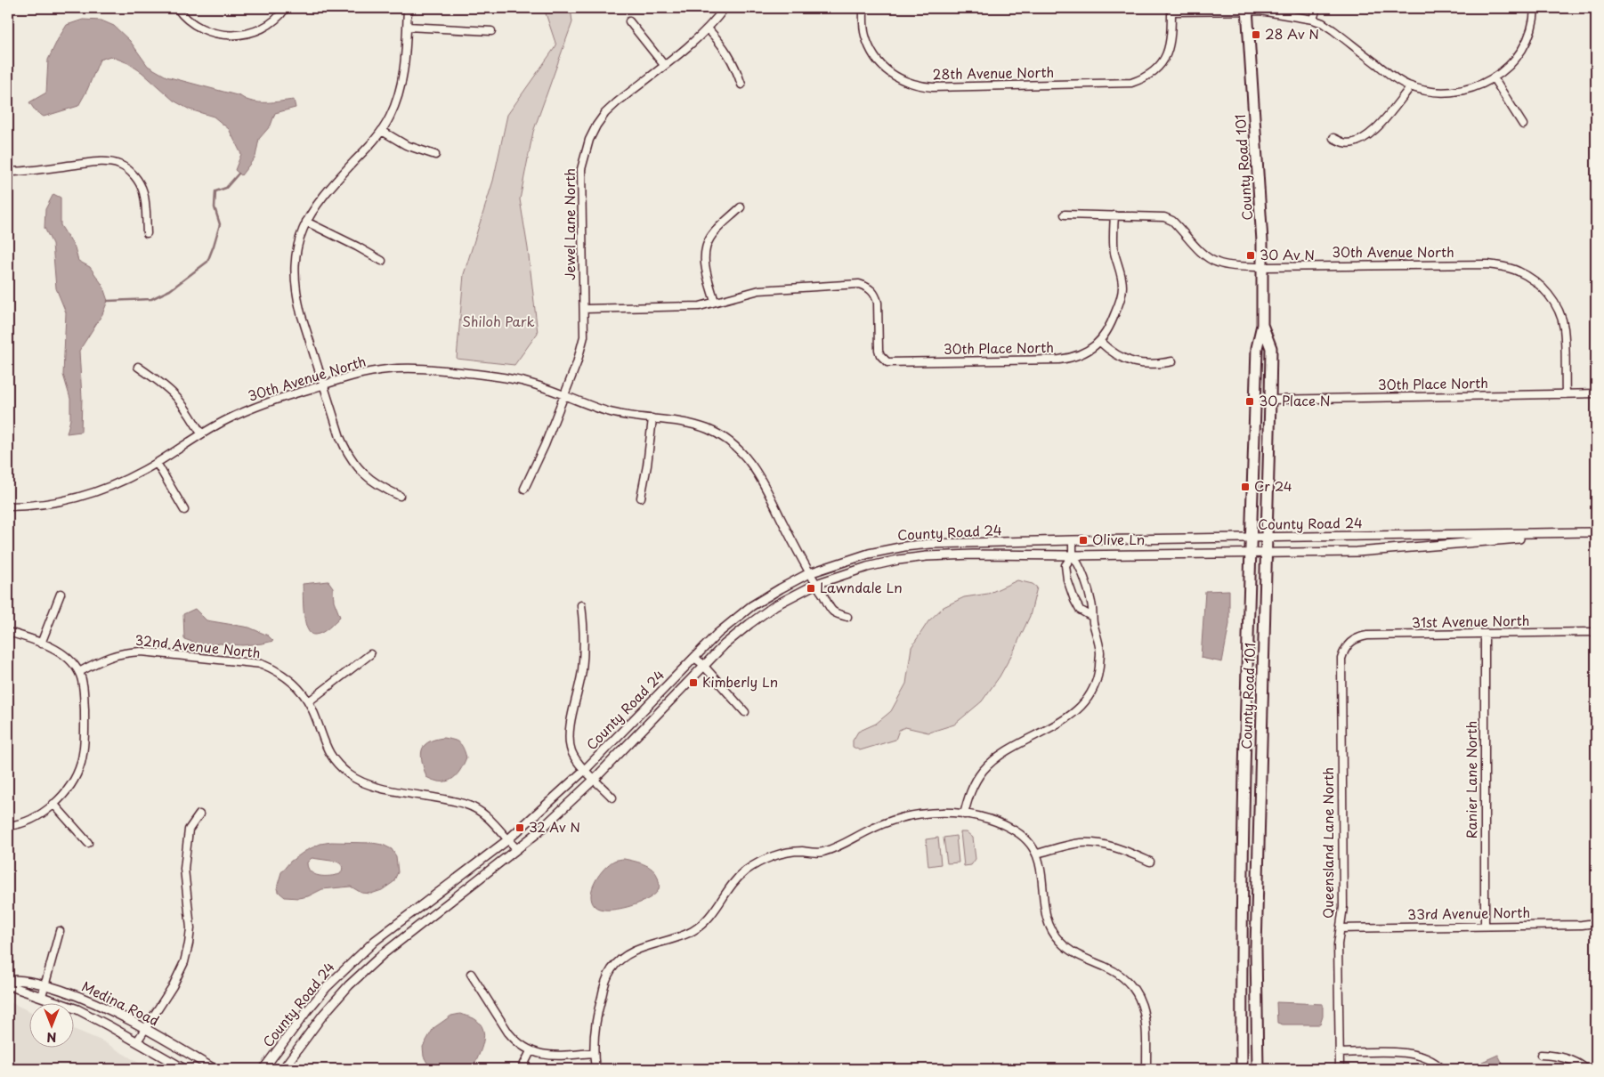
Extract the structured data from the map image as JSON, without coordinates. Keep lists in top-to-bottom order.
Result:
{
  "streets": {
    "main road": ["County Road 101"],
    "street": [
      "28th Avenue North",
      "Jewel Lane North",
      "30th Avenue North",
      "30th Place North",
      "County Road 24",
      "31st Avenue North",
      "32nd Avenue North",
      "Ranier Lane North",
      "Queensland Lane North",
      "33rd Avenue North",
      "Medina Road"
    ]
  },
  "crossings": [
    ["County Road 101", "30th Avenue North"],
    ["County Road 101", "30th Place North"],
    ["County Road 101", "County Road 24"],
    ["Jewel Lane North", "30th Avenue North"],
    ["30th Avenue North", "30th Place North"],
    ["30th Avenue North", "County Road 24"],
    ["County Road 24", "32nd Avenue North"],
    ["31st Avenue North", "Ranier Lane North"],
    ["31st Avenue North", "Queensland Lane North"],
    ["Ranier Lane North", "33rd Avenue North"],
    ["Queensland Lane North", "33rd Avenue North"]
  ],
  "parks": ["Shiloh Park"],
  "places": {
    "transit": [
      "28 Av N",
      "30 Av N",
      "30 Place N",
      "Cr 24",
      "Olive Ln",
      "Lawndale Ln",
      "Kimberly Ln",
      "32 Av N"
    ]
  },
  "north": "bottom"
}
